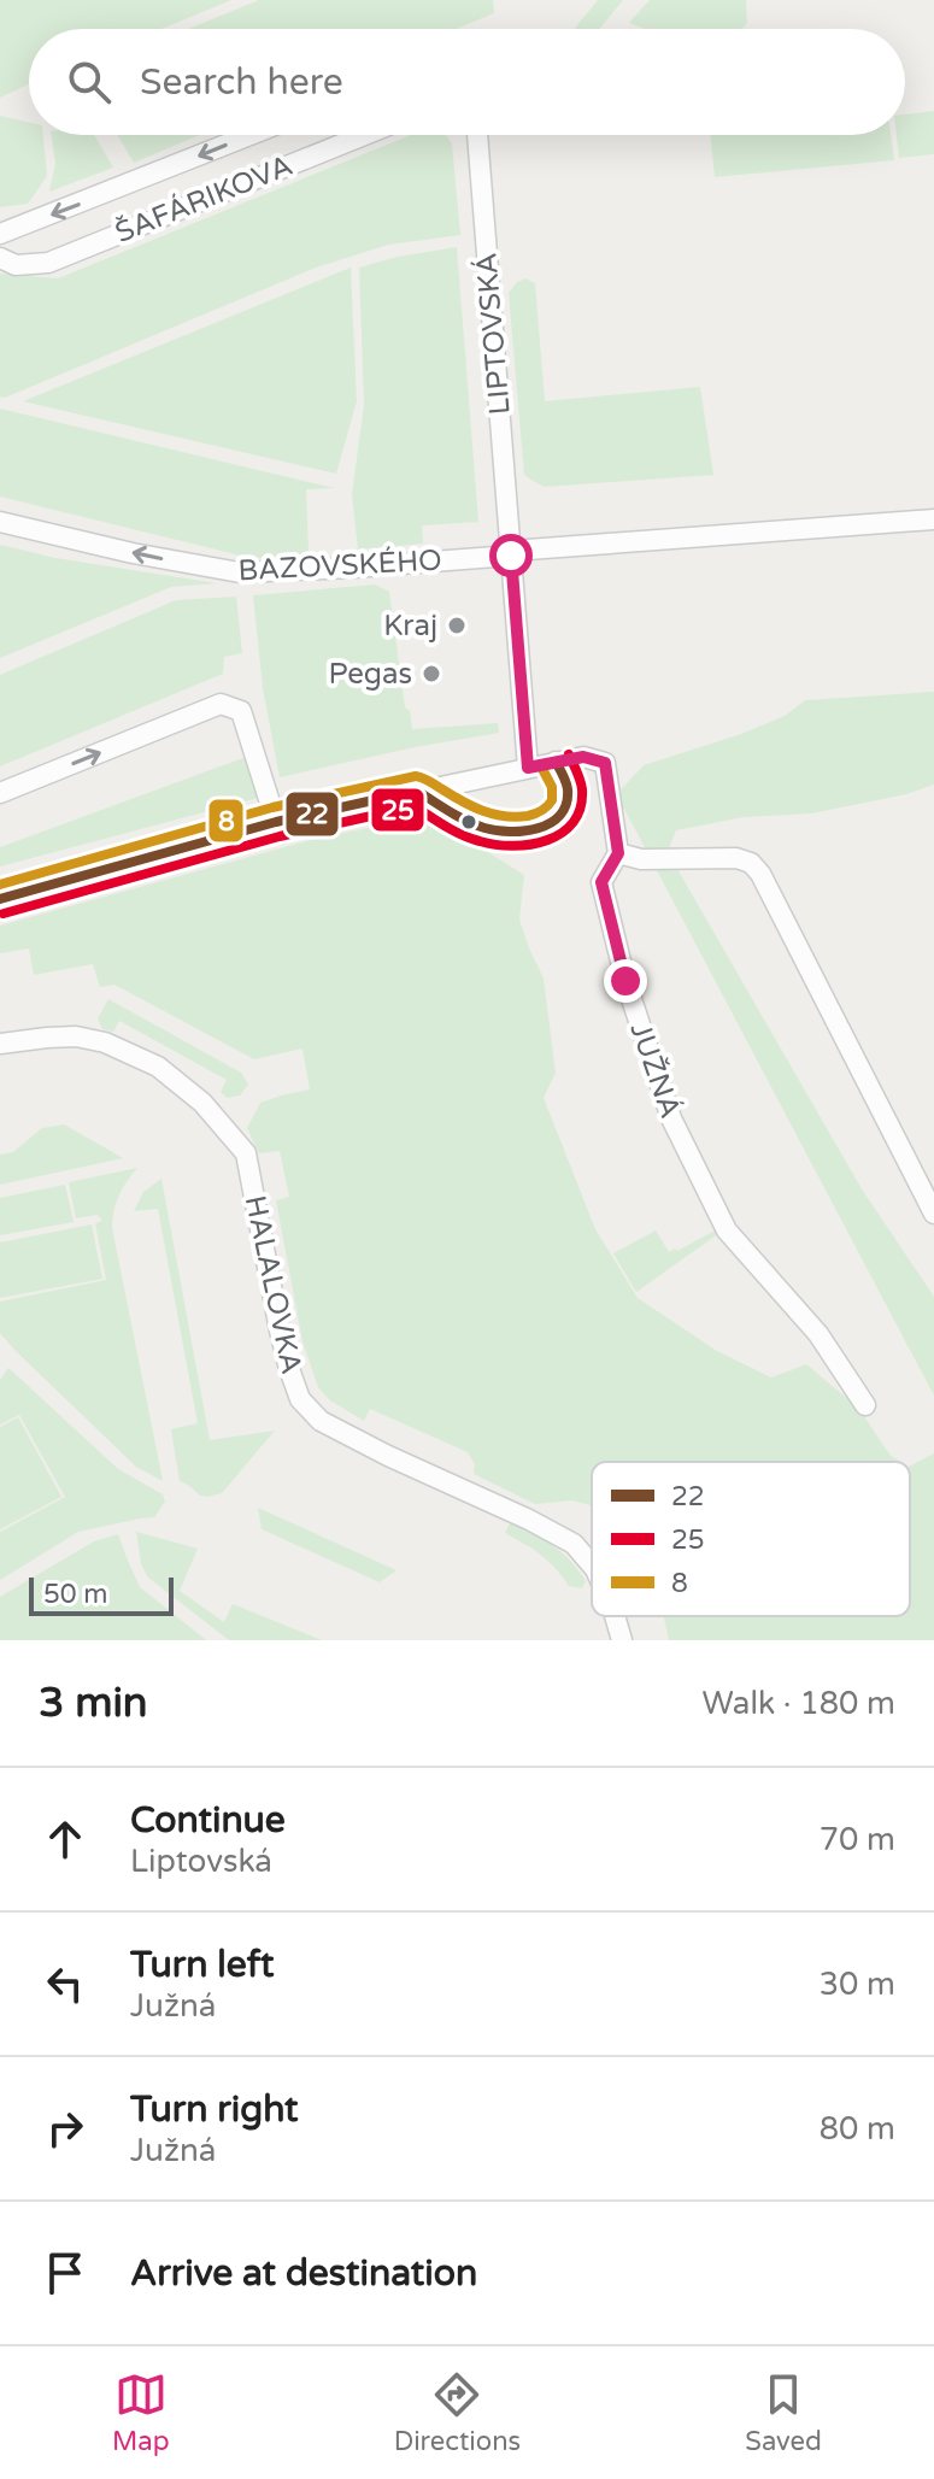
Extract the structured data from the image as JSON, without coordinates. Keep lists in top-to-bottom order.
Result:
{
  "streets": {
    "street": [
      "ŠAFÁRIKOVA",
      "LIPTOVSKÁ",
      "BAZOVSKÉHO",
      "JUŽNÁ",
      "HALALOVKA"
    ]
  },
  "crossings": [
    ["LIPTOVSKÁ", "BAZOVSKÉHO"],
    ["LIPTOVSKÁ", "JUŽNÁ"]
  ],
  "one_way": ["BAZOVSKÉHO"],
  "places": ["Kraj", "Pegas"],
  "lines": ["transit line 25", "transit line 22", "transit line 8"],
  "legend": ["22", "25", "8"],
  "scale_bar": "50 m",
  "page": {
    "search": "Search here",
    "scale": "50 m",
    "heading": ["3 min", "Walk · 180 m"],
    "list": [
      ["Continue", "Liptovská", "70 m"],
      ["Turn left", "Južná", "30 m"],
      ["Turn right", "Južná", "80 m"],
      "Arrive at destination"
    ],
    "nav": ["Map", "Directions", "Saved"]
  }
}
